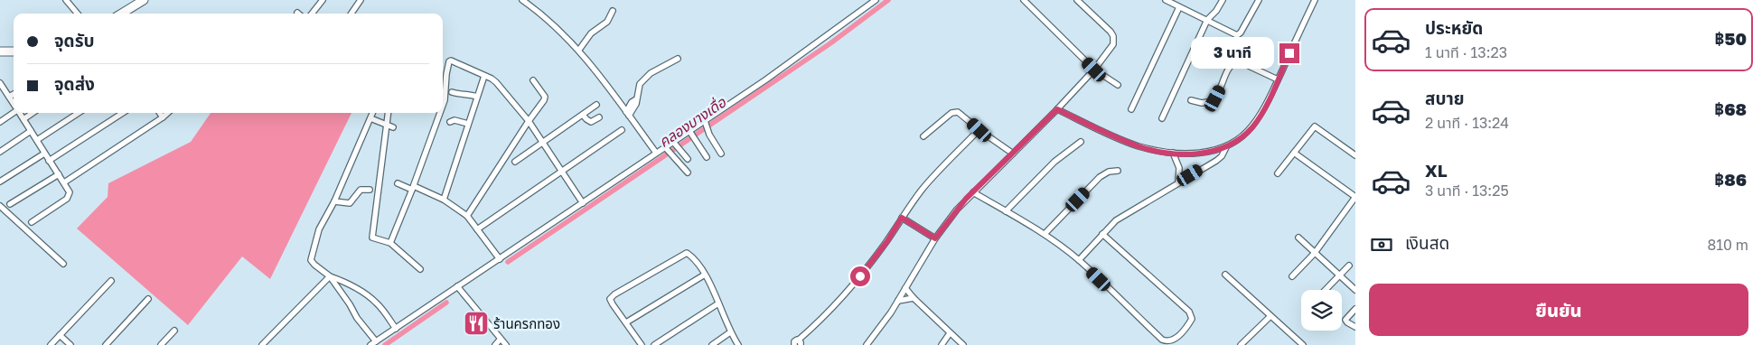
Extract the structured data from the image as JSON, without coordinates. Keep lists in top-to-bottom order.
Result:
{
  "water": ["คลองบางเดื่อ"],
  "places": {
    "restaurant": ["ร้านครกทอง"]
  },
  "page": {
    "list": [
      {
        "name": "ประหยัด",
        "note": "1 นาที · 13:23",
        "value": "฿50"
      },
      {
        "name": "สบาย",
        "note": "2 นาที · 13:24",
        "value": "฿68"
      },
      {
        "name": "XL",
        "note": "3 นาที · 13:25",
        "value": "฿86"
      }
    ],
    "banner": ["จุดรับ", "จุดส่ง"],
    "bubble": "3 นาที",
    "pay": ["เงินสด", "810 m"],
    "buttons": "ยืนยัน"
  }
}
